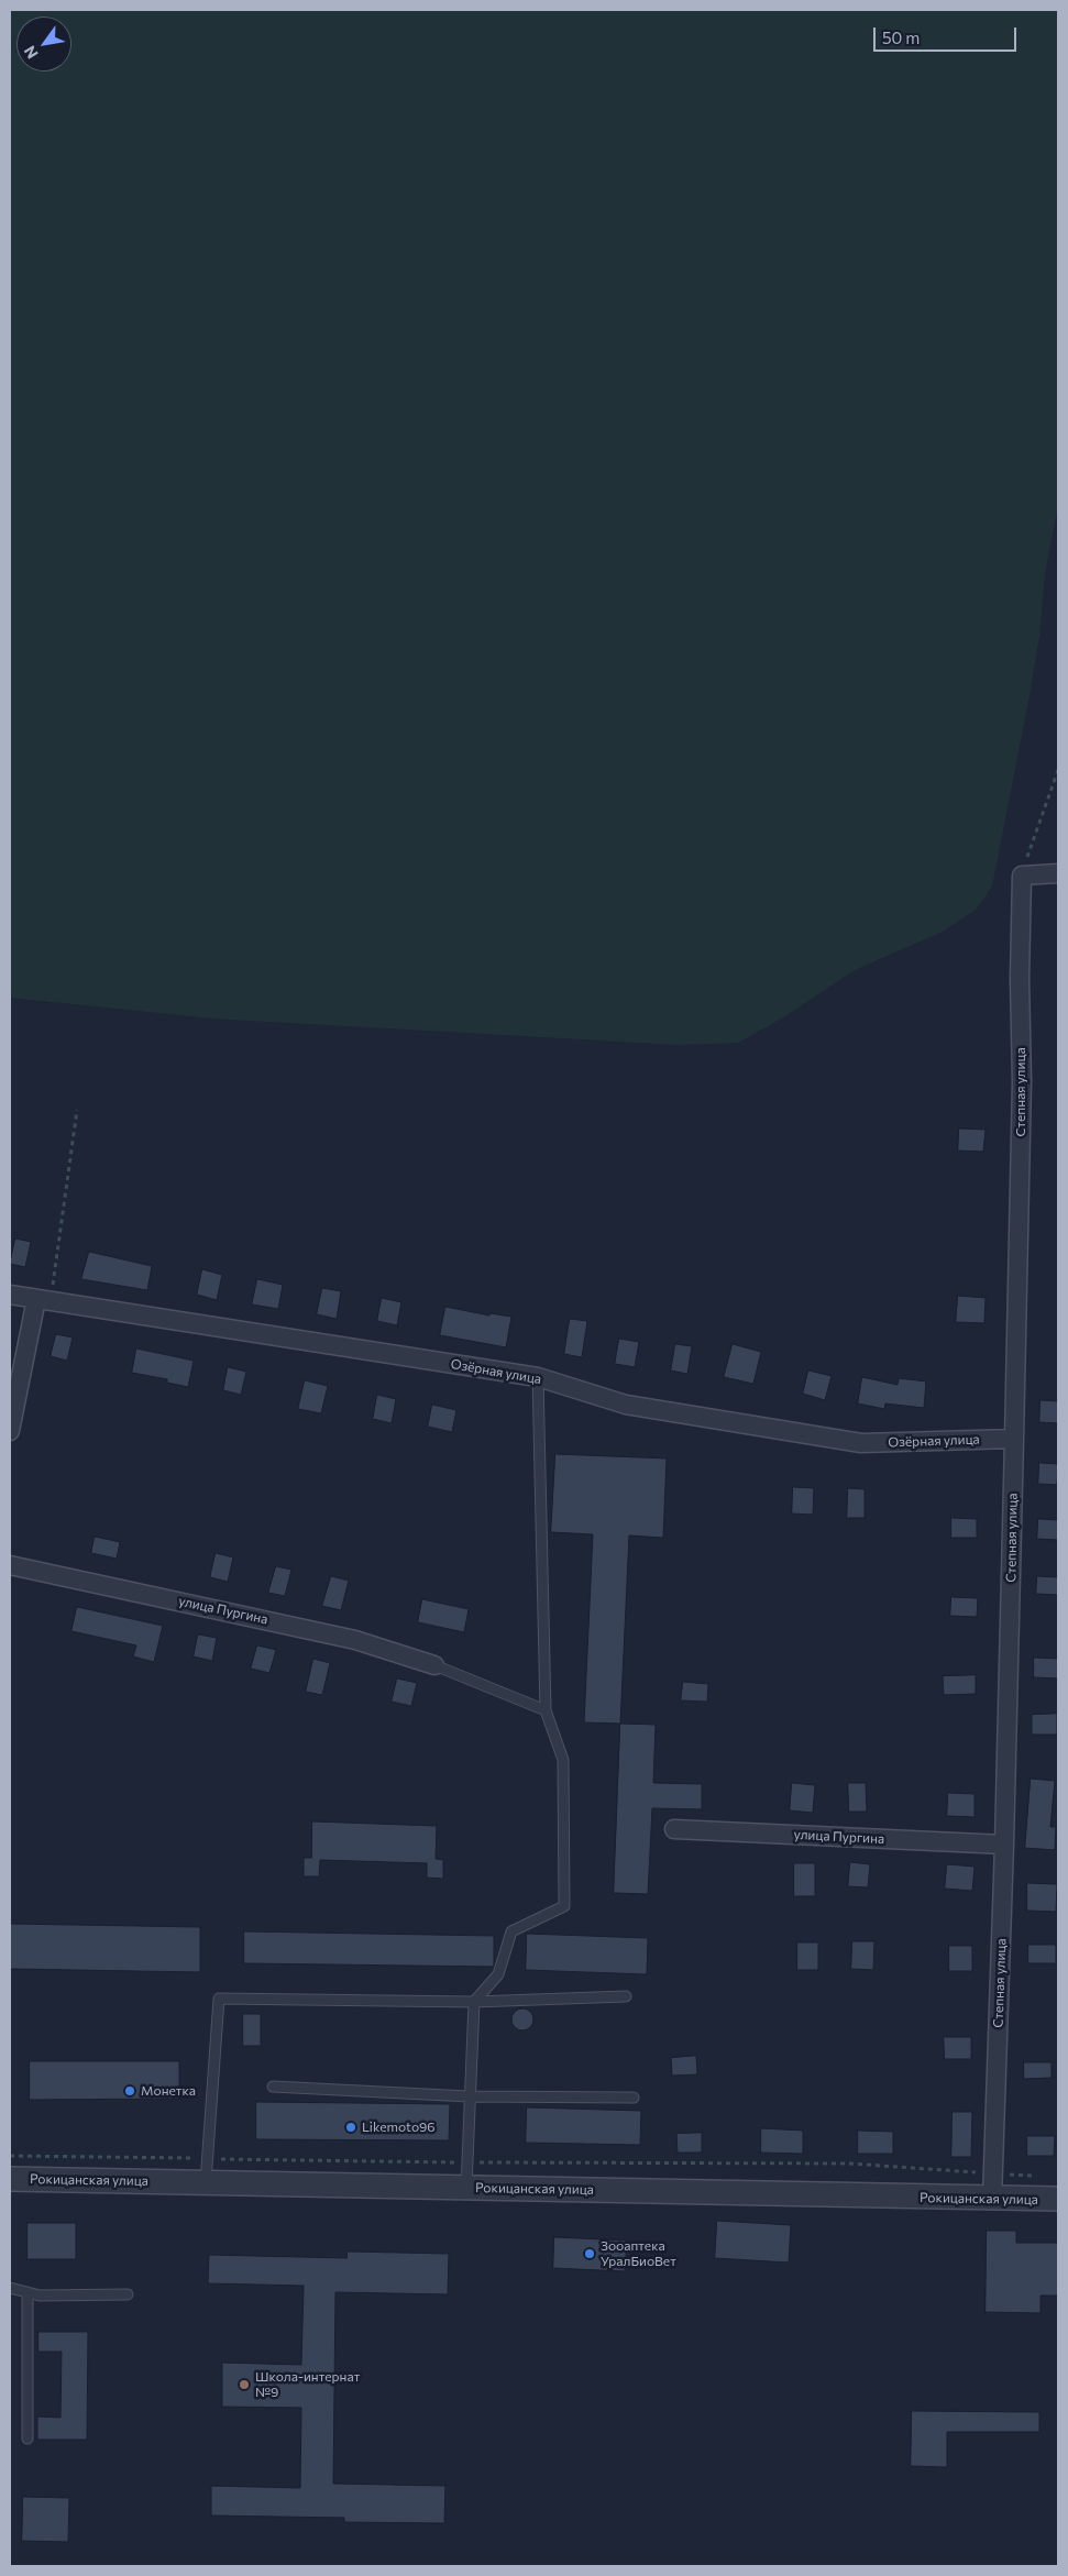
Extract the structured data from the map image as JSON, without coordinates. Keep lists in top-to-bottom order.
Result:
{
  "streets": {
    "street": [
      "Степная улица",
      "Озёрная улица",
      "улица Пургина",
      "Рокицанская улица"
    ]
  },
  "crossings": [
    ["Степная улица", "Озёрная улица"],
    ["Степная улица", "улица Пургина"],
    ["Степная улица", "Рокицанская улица"]
  ],
  "places": [
    "Монетка",
    "Likemoto96",
    "Зооаптека УралБиоВет",
    "Школа-интернат №9"
  ],
  "scale_bar": "50 m",
  "north": "bottom left"
}
